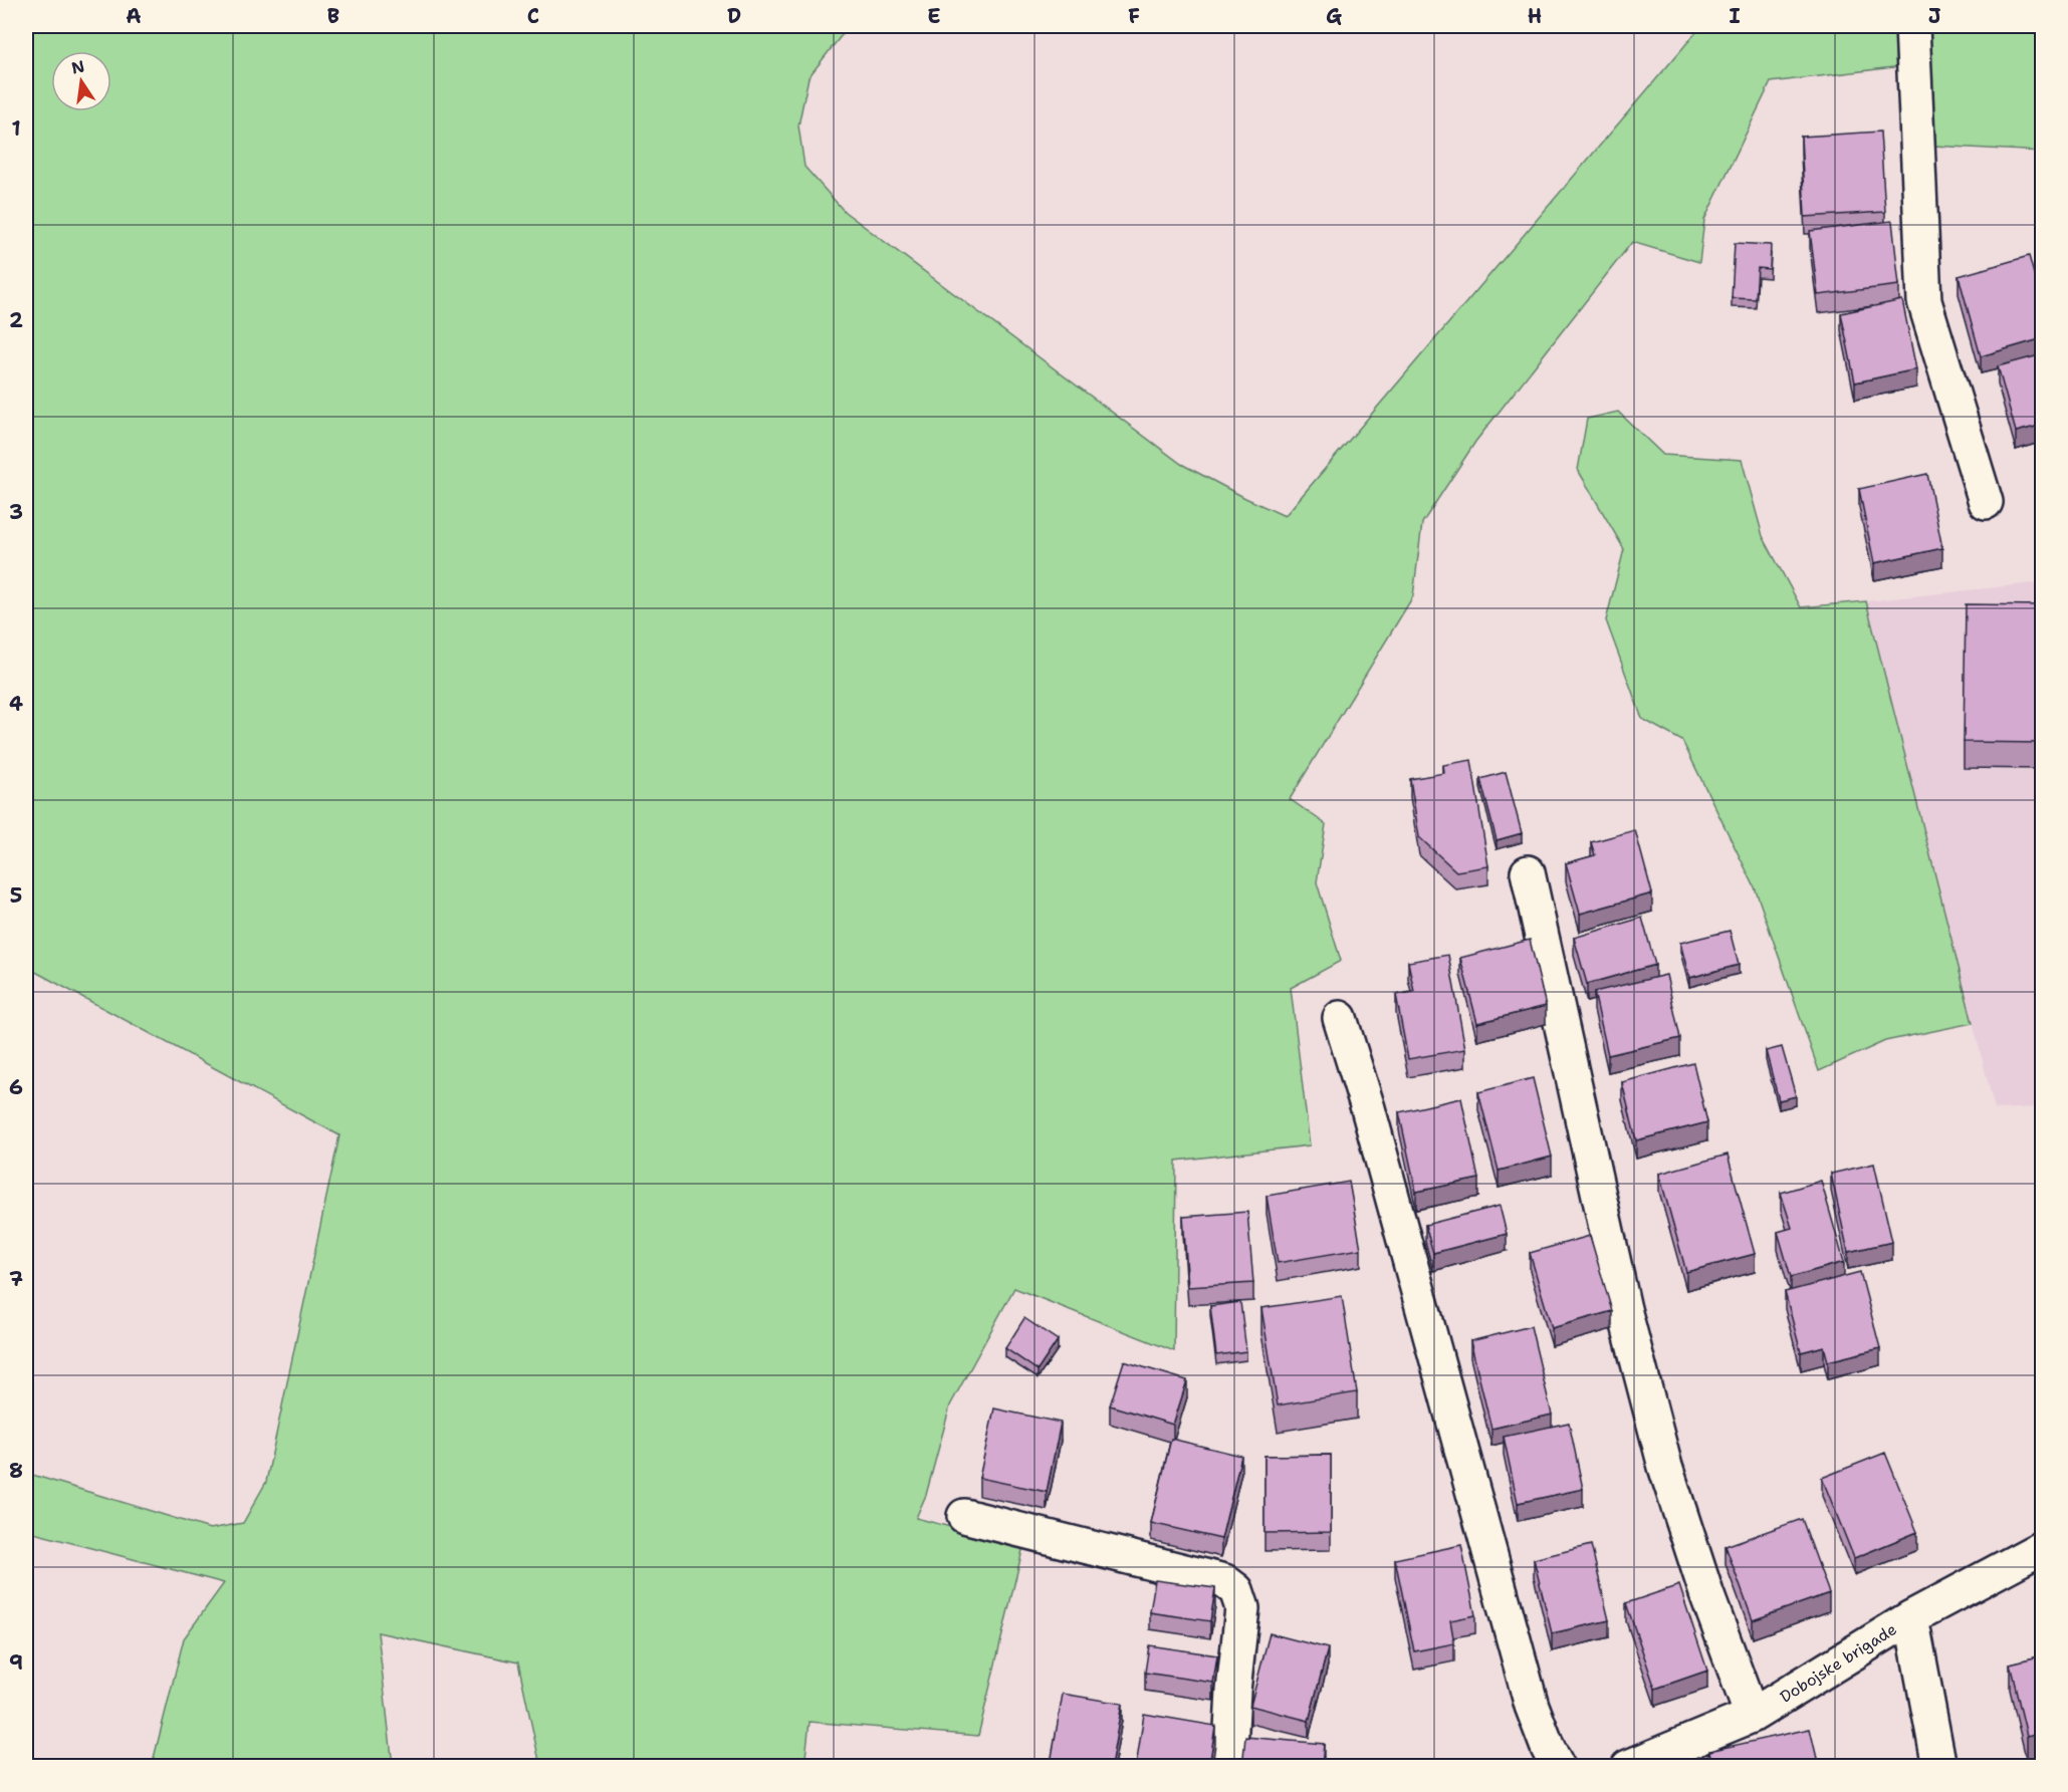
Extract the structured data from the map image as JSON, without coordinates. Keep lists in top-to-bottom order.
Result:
{
  "streets": {
    "street": ["Dobojske brigade"]
  },
  "north": "top",
  "grid": {
    "columns": [
      "A",
      "B",
      "C",
      "D",
      "E",
      "F",
      "G",
      "H",
      "I",
      "J"
    ],
    "rows": [
      "1",
      "2",
      "3",
      "4",
      "5",
      "6",
      "7",
      "8",
      "9"
    ]
  }
}
